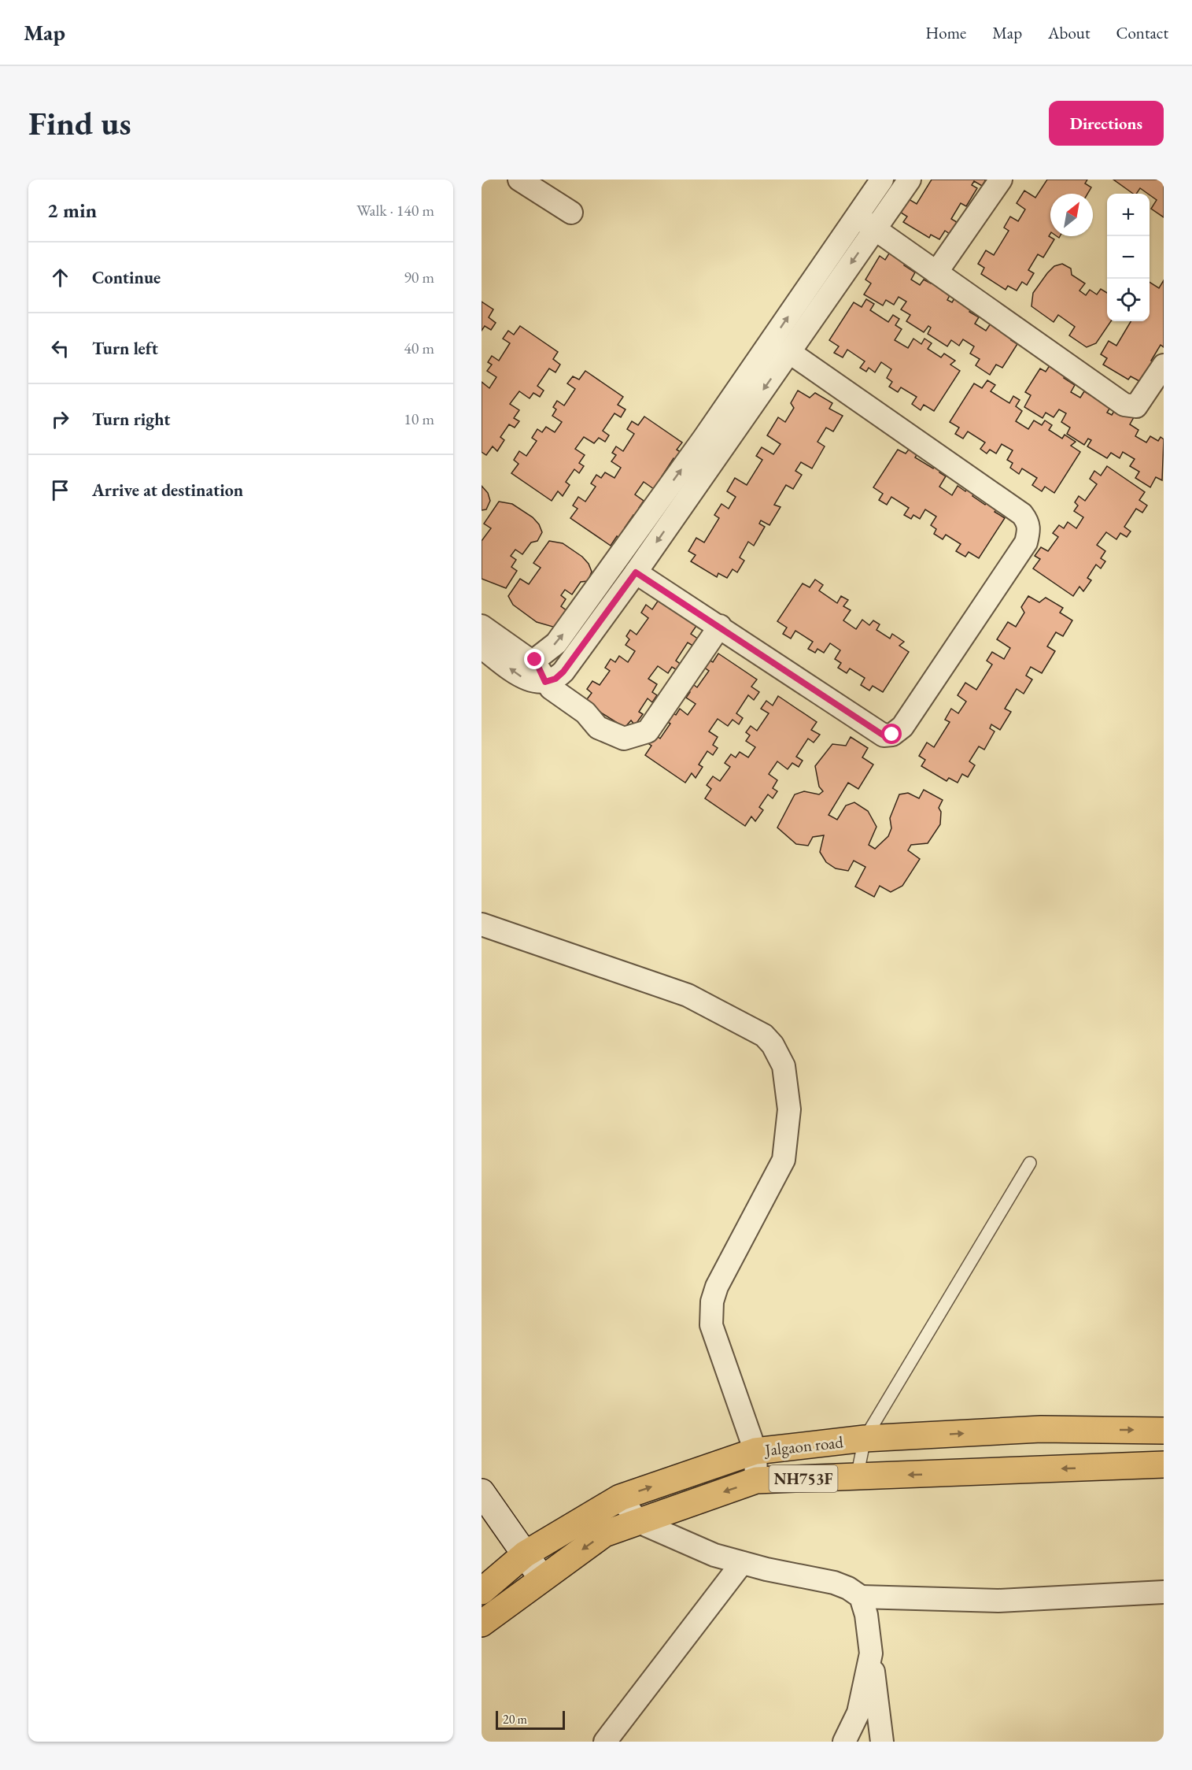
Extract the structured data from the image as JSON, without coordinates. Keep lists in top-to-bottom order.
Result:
{
  "streets": {
    "highway": ["Jalgaon road", "NH753F"]
  },
  "scale_bar": "20 m",
  "north": "top right",
  "page": {
    "header": "Map",
    "nav": [
      "Home",
      "Map",
      "About",
      "Contact"
    ],
    "buttons": "Directions",
    "title": "Find us",
    "heading": ["2 min", "Walk · 140 m"],
    "map_buttons": ["+", "−"],
    "list": [
      ["Continue", "90 m"],
      ["Turn left", "40 m"],
      ["Turn right", "10 m"],
      "Arrive at destination"
    ],
    "scale": "20 m"
  }
}
